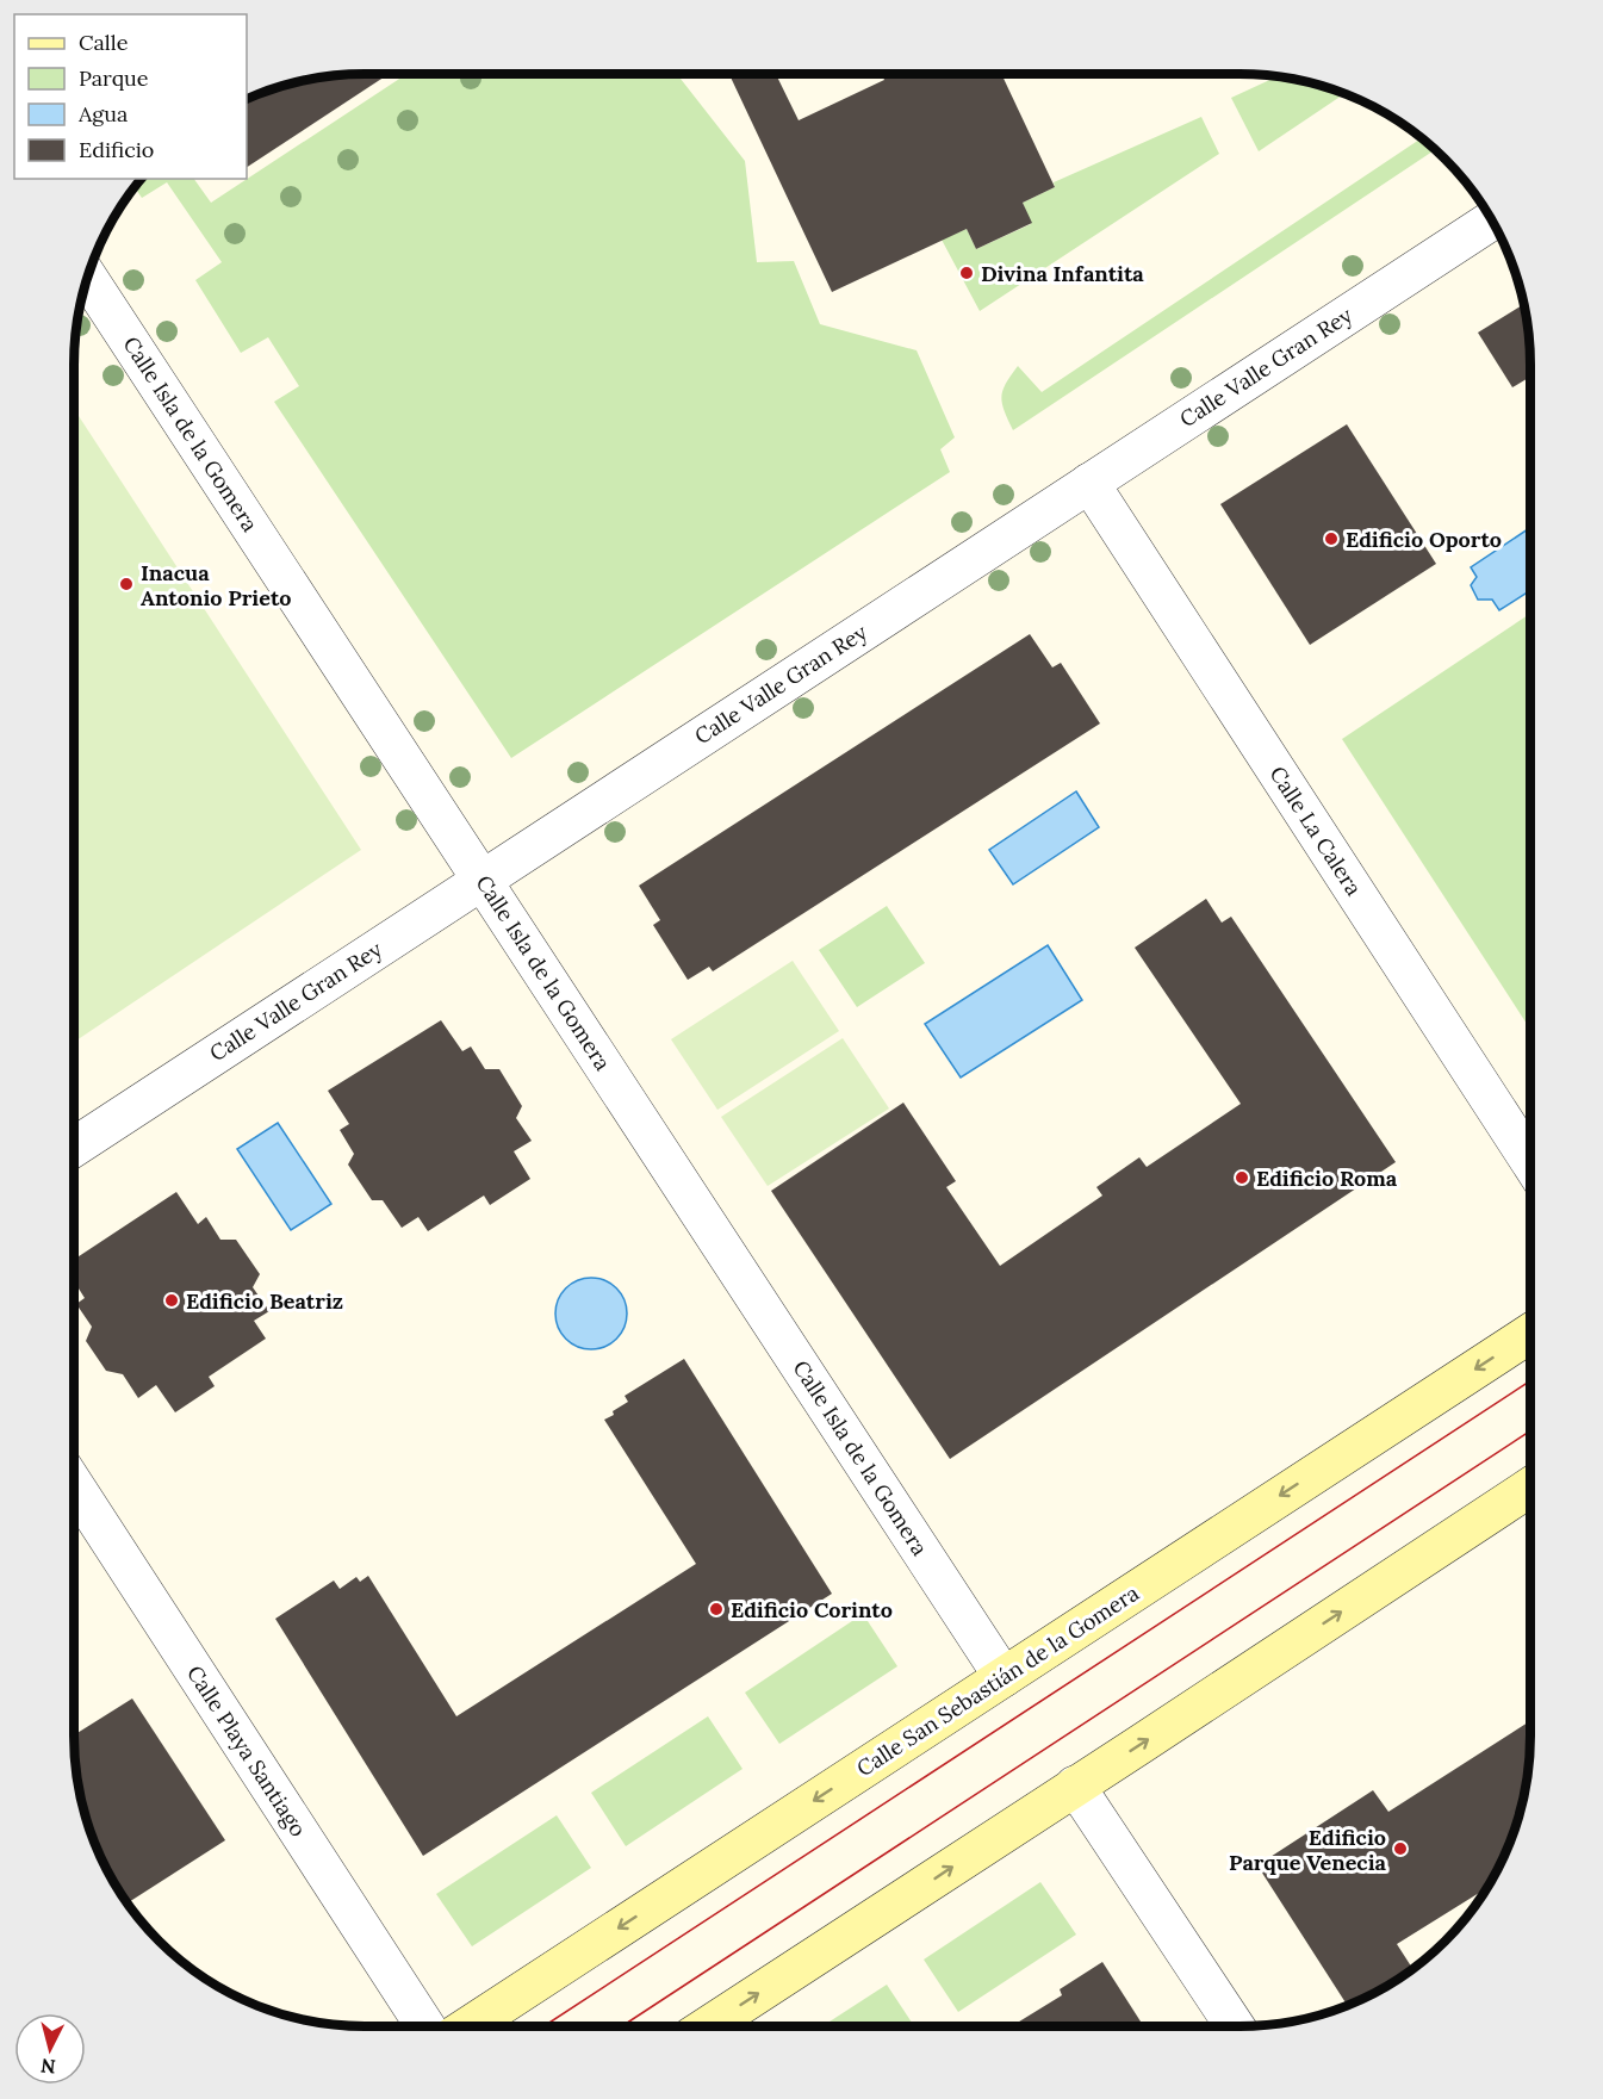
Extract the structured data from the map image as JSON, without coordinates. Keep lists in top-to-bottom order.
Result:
{
  "streets": {
    "main road": ["Calle San Sebastián de la Gomera"],
    "street": [
      "Calle Valle Gran Rey",
      "Calle Isla de la Gomera",
      "Calle La Calera",
      "Calle Playa Santiago"
    ]
  },
  "crossings": [
    ["Calle Valle Gran Rey", "Calle Isla de la Gomera"],
    ["Calle Valle Gran Rey", "Calle La Calera"],
    ["Calle Isla de la Gomera", "Calle San Sebastián de la Gomera"]
  ],
  "places": [
    "Divina Infantita",
    "Edificio Oporto",
    "Inacua Antonio Prieto",
    "Edificio Roma",
    "Edificio Beatriz",
    "Edificio Corinto",
    "Edificio Parque Venecia"
  ],
  "legend": [
    "Calle",
    "Parque",
    "Agua",
    "Edificio"
  ],
  "north": "bottom"
}
